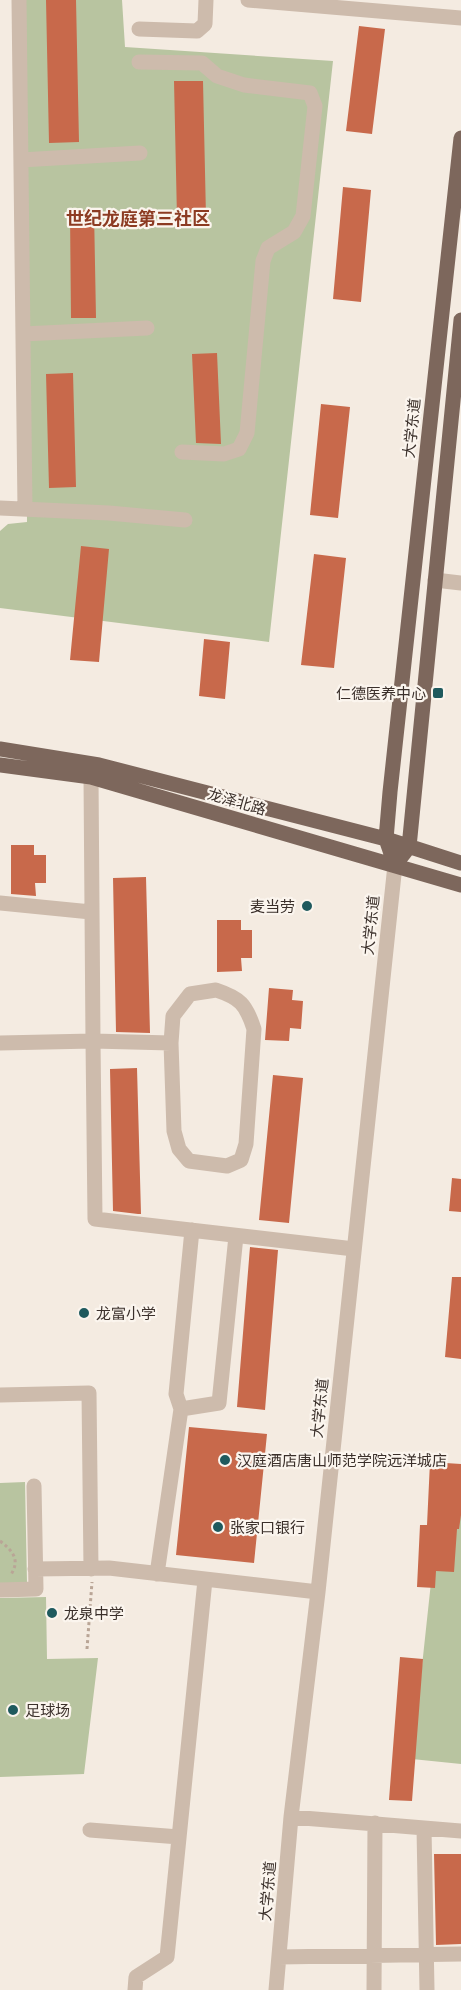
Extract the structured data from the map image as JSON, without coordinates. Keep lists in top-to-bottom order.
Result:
{
  "streets": {
    "main road": ["大学东道", "龙泽北路"]
  },
  "crossings": [
    ["大学东道", "龙泽北路"]
  ],
  "districts": ["世纪龙庭第三社区"],
  "places": {
    "transit": ["仁德医养中心"],
    "other": [
      "麦当劳",
      "龙富小学",
      "汉庭酒店唐山师范学院远洋城店",
      "张家口银行",
      "龙泉中学",
      "足球场"
    ]
  }
}
